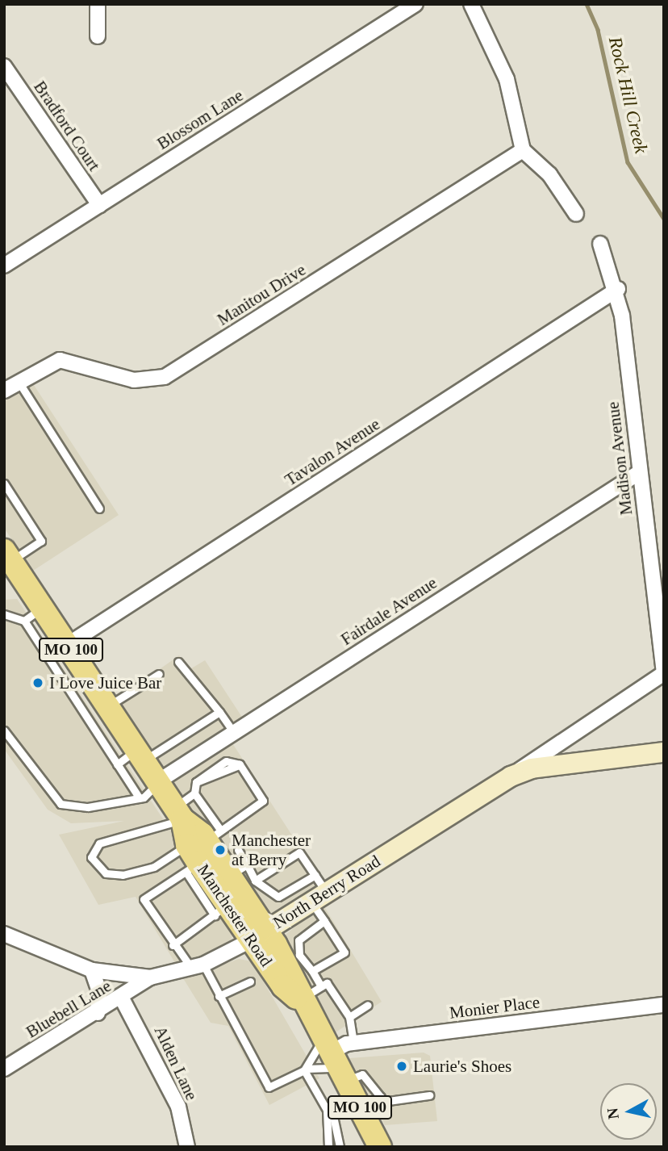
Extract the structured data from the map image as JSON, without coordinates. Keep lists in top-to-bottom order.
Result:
{
  "streets": {
    "main road": ["MO 100", "North Berry Road", "Manchester Road"],
    "street": [
      "Blossom Lane",
      "Bradford Court",
      "Manitou Drive",
      "Tavalon Avenue",
      "Madison Avenue",
      "Fairdale Avenue",
      "Monier Place",
      "Bluebell Lane",
      "Alden Lane"
    ]
  },
  "crossings": [
    ["Blossom Lane", "Bradford Court"],
    ["Tavalon Avenue", "Madison Avenue"],
    ["Tavalon Avenue", "Manchester Road"],
    ["Madison Avenue", "Fairdale Avenue"],
    ["Madison Avenue", "North Berry Road"],
    ["Fairdale Avenue", "Manchester Road"],
    ["North Berry Road", "Manchester Road"],
    ["North Berry Road", "Bluebell Lane"],
    ["Manchester Road", "Monier Place"],
    ["Bluebell Lane", "Alden Lane"]
  ],
  "water": ["Rock Hill Creek"],
  "places": ["I Love Juice Bar", "Manchester at Berry", "Laurie's Shoes"],
  "north": "left"
}
